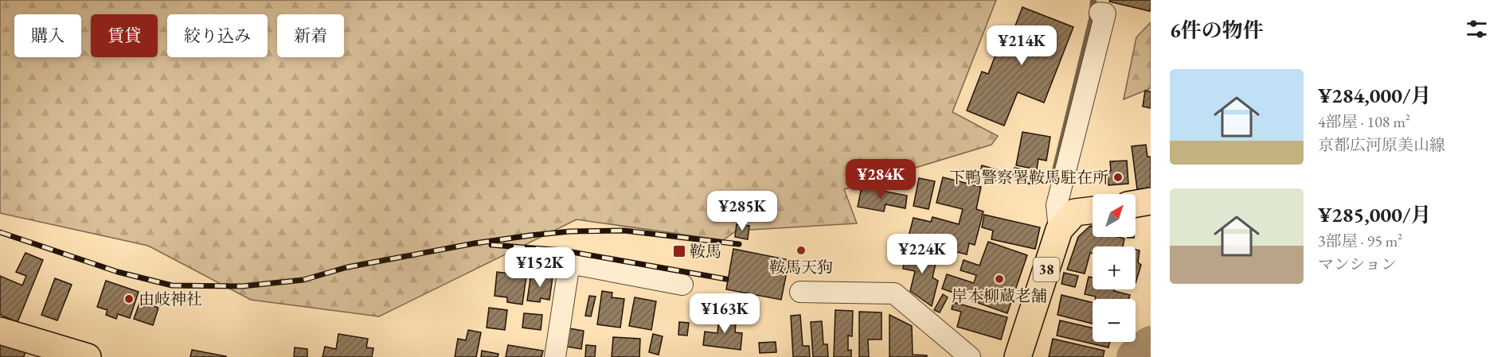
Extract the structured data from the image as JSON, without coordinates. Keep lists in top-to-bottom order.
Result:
{
  "streets": {
    "main road": ["38"]
  },
  "places": {
    "other": [
      "下鴨警察署鞍馬駐在所",
      "鞍馬天狗",
      "岸本柳蔵老舗",
      "由岐神社"
    ],
    "transit": ["鞍馬"]
  },
  "north": "top right",
  "page": {
    "heading": "6件の物件",
    "chip": [
      "購入",
      "賃貸",
      "絞り込み",
      "新着"
    ],
    "price": [
      "¥214K",
      "¥284K",
      "¥285K",
      "¥224K",
      "¥152K",
      "¥163K"
    ],
    "list": [
      {
        "name": "¥284,000/月",
        "note": "4部屋 · 108 m² · 京都広河原美山線"
      },
      {
        "name": "¥285,000/月",
        "note": "3部屋 · 95 m² · マンション"
      }
    ],
    "map_buttons": ["+", "−"]
  }
}
